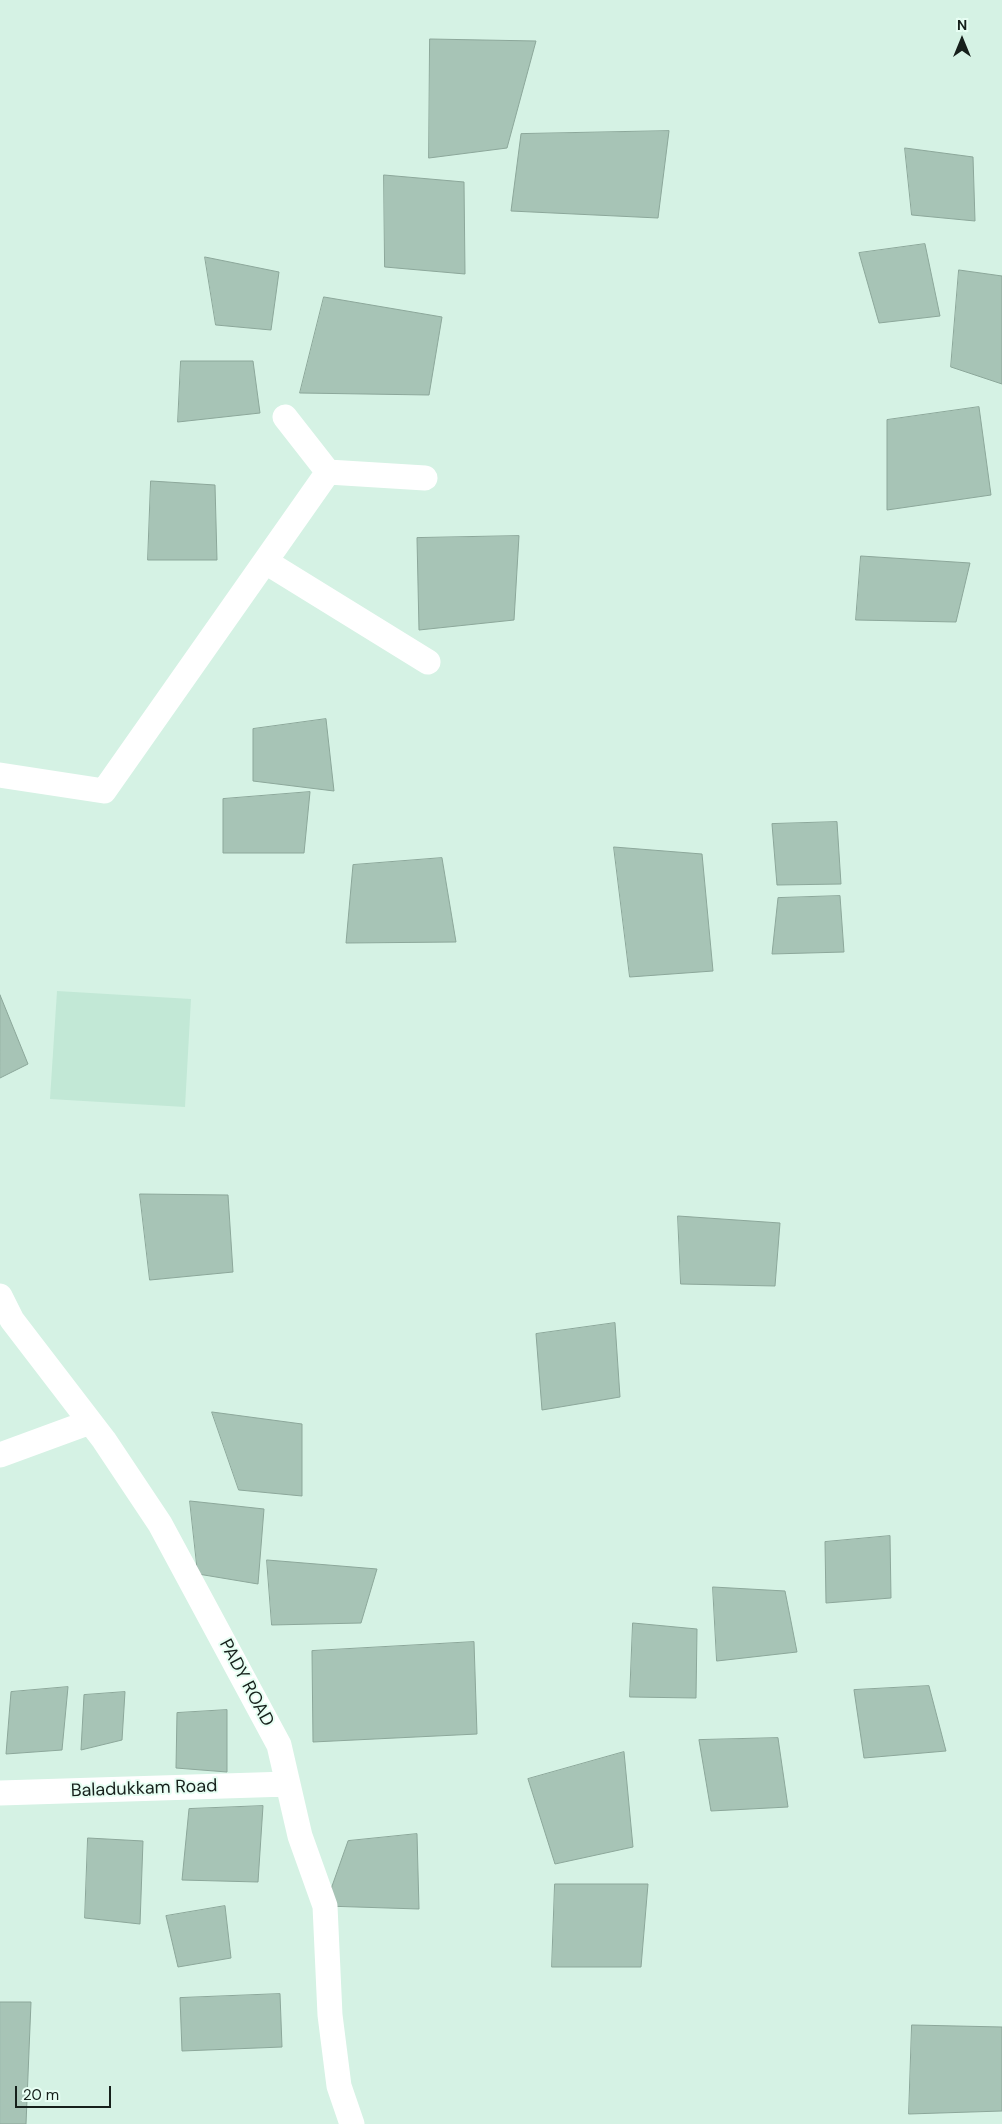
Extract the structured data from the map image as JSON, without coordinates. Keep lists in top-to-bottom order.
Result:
{
  "streets": {
    "street": ["PADY ROAD", "Baladukkam Road"]
  },
  "crossings": [
    ["PADY ROAD", "Baladukkam Road"]
  ],
  "scale_bar": "20 m",
  "north": "top"
}
